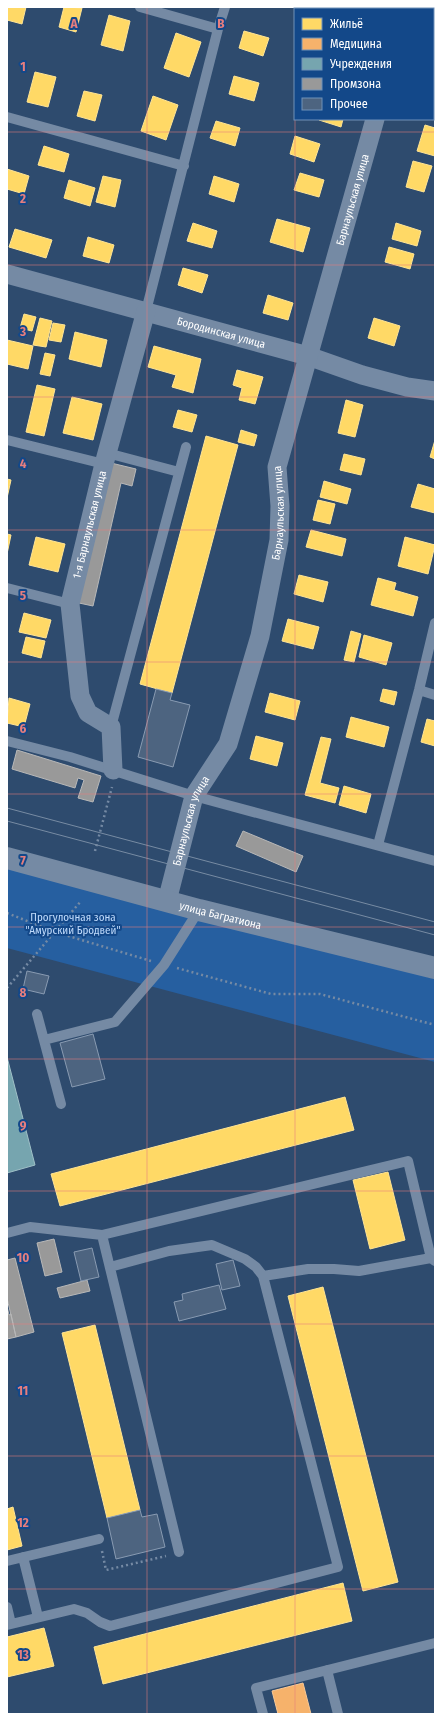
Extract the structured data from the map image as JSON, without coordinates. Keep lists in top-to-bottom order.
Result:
{
  "streets": {
    "street": [
      "Барнаульская улица",
      "Бородинская улица",
      "1-я Барнаульская улица",
      "улица Багратиона"
    ]
  },
  "crossings": [
    ["Барнаульская улица", "Бородинская улица"],
    ["Барнаульская улица", "улица Багратиона"],
    ["Бородинская улица", "1-я Барнаульская улица"]
  ],
  "parks": ["Прогулочная зона \"Амурский Бродвей\""],
  "legend": [
    "Жильё",
    "Медицина",
    "Учреждения",
    "Промзона",
    "Прочее"
  ],
  "grid": {
    "columns": ["A", "B"],
    "rows": [
      "1",
      "2",
      "3",
      "4",
      "5",
      "6",
      "7",
      "8",
      "9",
      "10",
      "11",
      "12",
      "13"
    ]
  }
}
